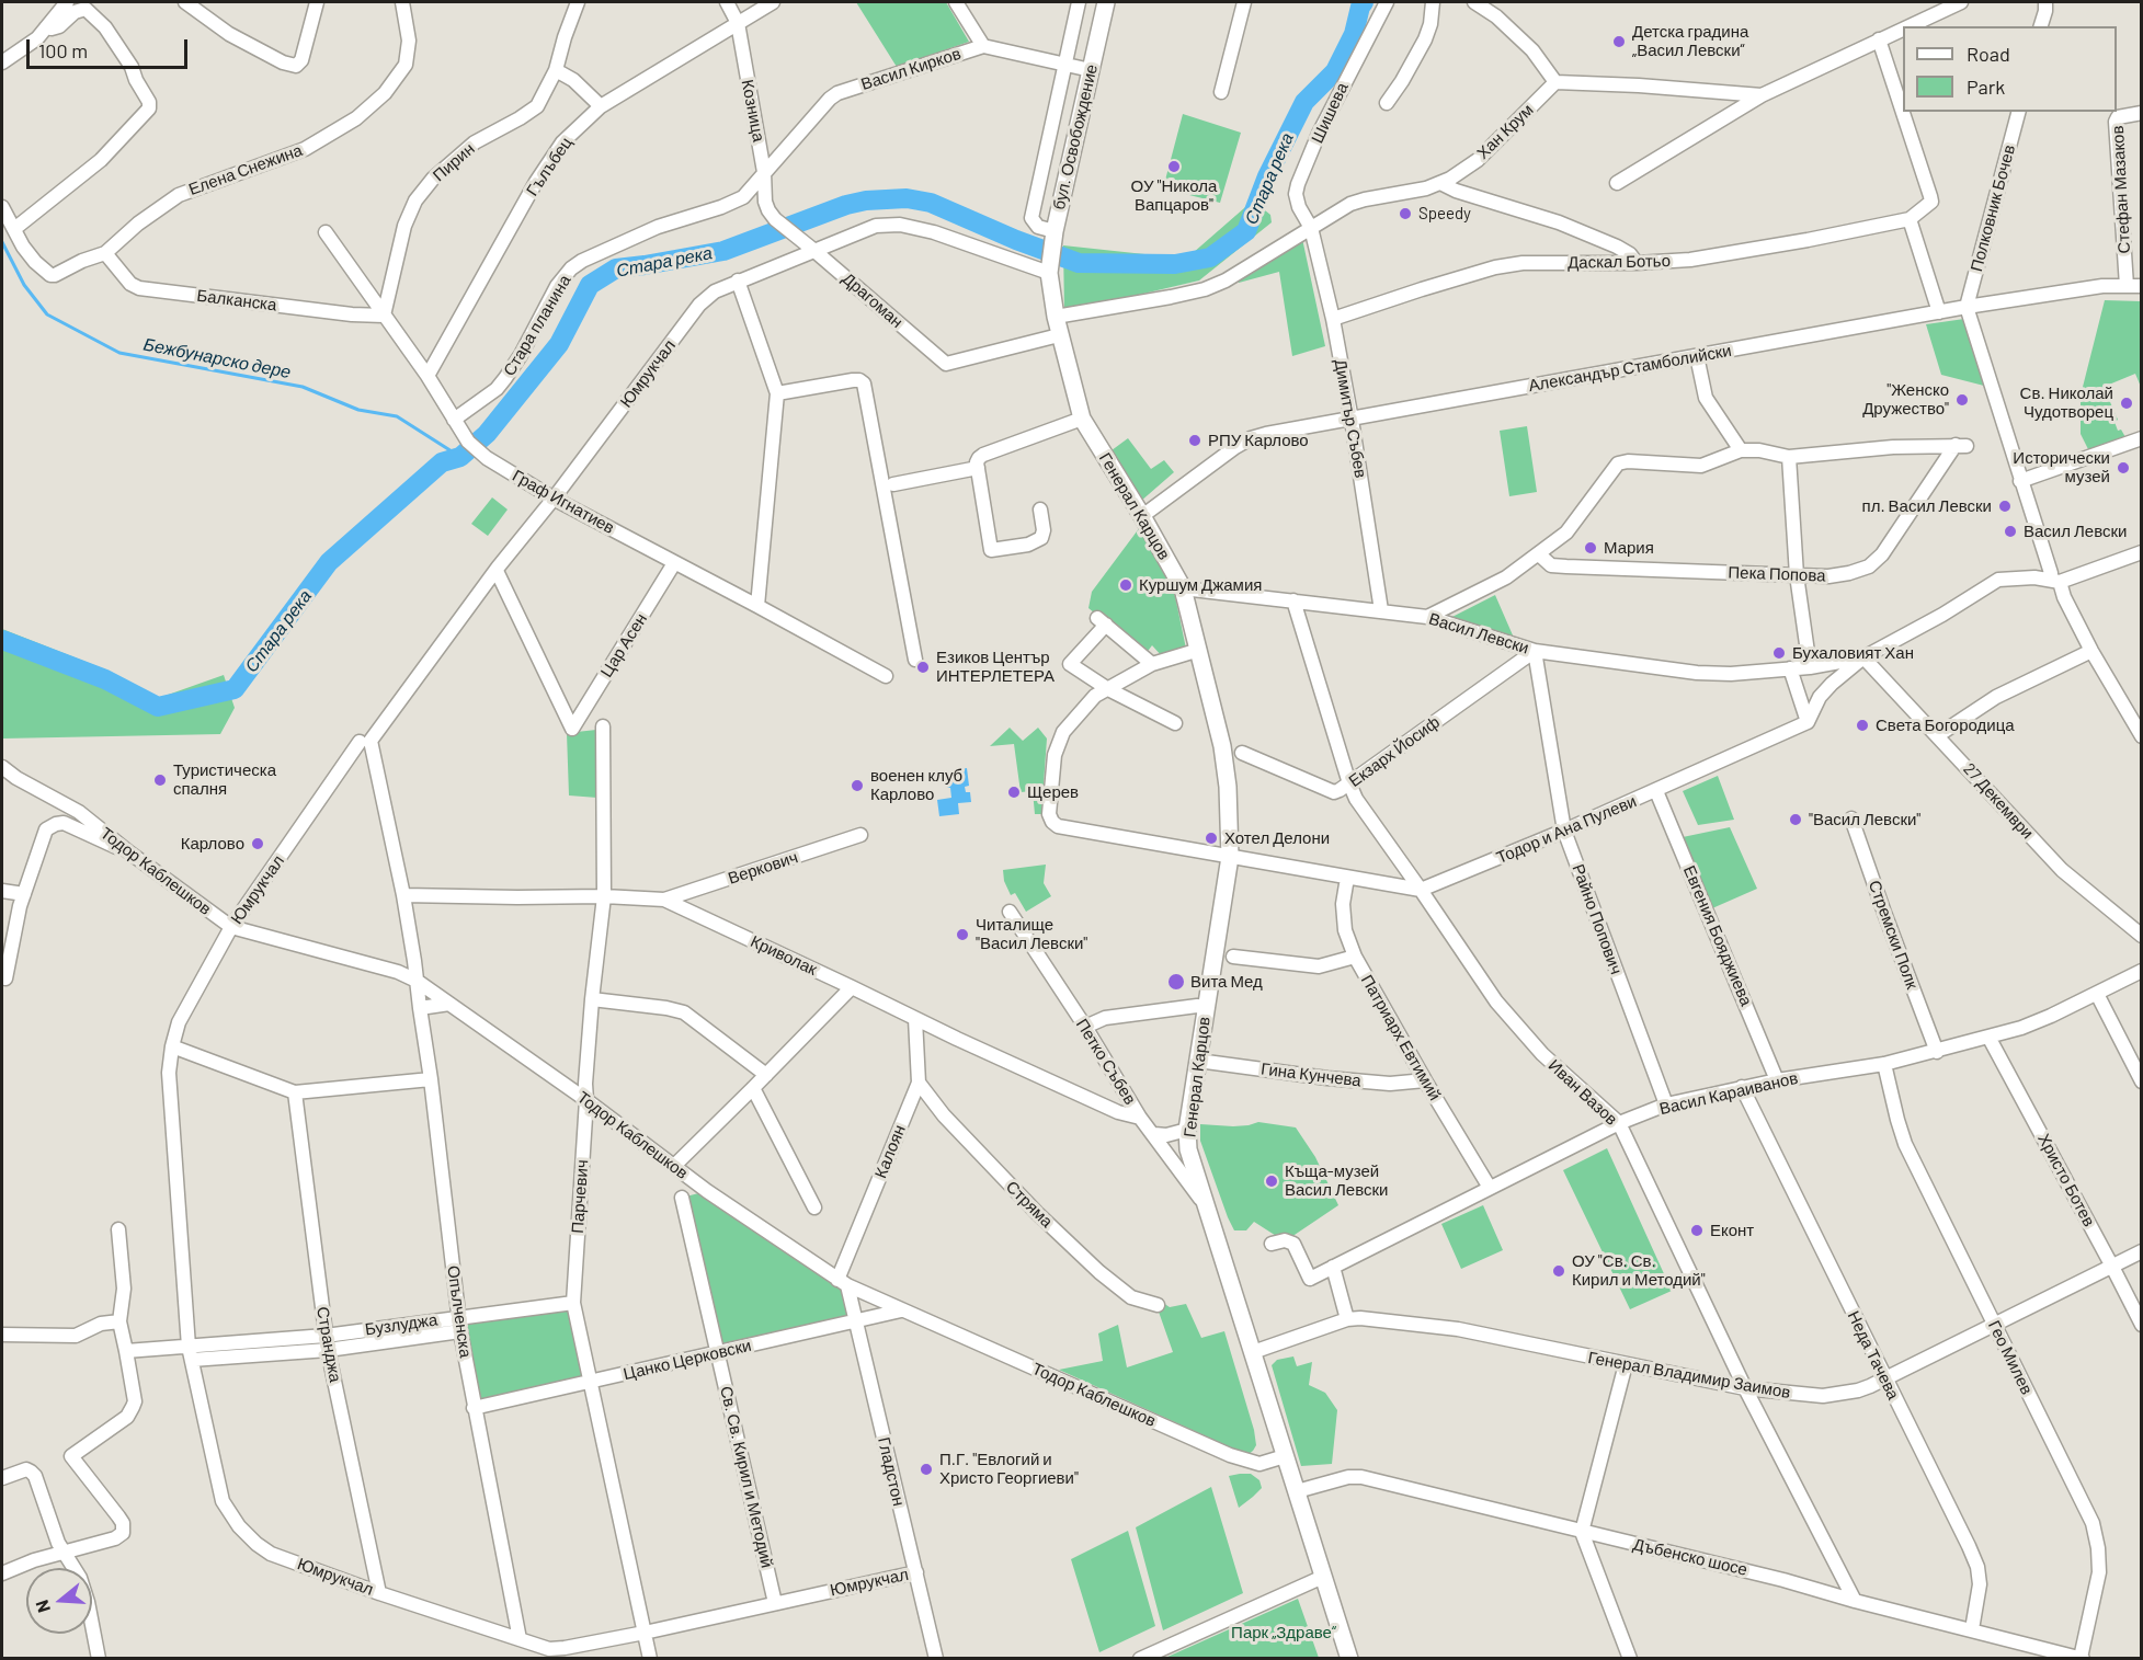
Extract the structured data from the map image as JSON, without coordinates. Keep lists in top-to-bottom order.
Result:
{
  "streets": {
    "main road": ["бул. Освобождение", "Генерал Карцов"],
    "street": [
      "Васил Кирков",
      "Козница",
      "Шишева",
      "Хан Крум",
      "Пирин",
      "Гълъбец",
      "Елена Снежина",
      "Стефан Мазаков",
      "Полковник Бочев",
      "Даскал Ботьо",
      "Балканска",
      "Драгоман",
      "Стара планина",
      "Александър Стамболийски",
      "Юмрукчал",
      "Димитър Събев",
      "Граф Игнатиев",
      "Пека Попова",
      "Васил Левски",
      "Цар Асен",
      "Екзарх Йосиф",
      "27 Декември",
      "Тодор и Ана Пулеви",
      "Веркович",
      "Тодор Каблешков",
      "Райно Попович",
      "Стремски Полк",
      "Евгения Бояджиева",
      "Криволак",
      "Патриарх Евтимий",
      "Петко Събев",
      "Гина Кунчева",
      "Иван Вазов",
      "Васил Караиванов",
      "Калоян",
      "Христо Ботев",
      "Парчевич",
      "Стряма",
      "Опълченска",
      "Бузлуджа",
      "Странджа",
      "Неда Тачева",
      "Гео Милев",
      "Цанко Церковски",
      "Генерал Владимир Заимов",
      "Гладстон",
      "Св. Св. Кирил и Методий",
      "Дъбенско шосе"
    ]
  },
  "crossings": [
    ["Васил Кирков", "Козница"],
    ["Васил Кирков", "бул. Освобождение"],
    ["Васил Кирков", "Стара планина"],
    ["Козница", "Гълъбец"],
    ["Козница", "Драгоман"],
    ["Козница", "Стара планина"],
    ["Шишева", "Хан Крум"],
    ["Шишева", "Димитър Събев"],
    ["Хан Крум", "Димитър Събев"],
    ["Хан Крум", "Генерал Карцов"],
    ["бул. Освобождение", "Юмрукчал"],
    ["бул. Освобождение", "Генерал Карцов"],
    ["Пирин", "Балканска"],
    ["Пирин", "Граф Игнатиев"],
    ["Гълъбец", "Граф Игнатиев"],
    ["Елена Снежина", "Балканска"],
    ["Стефан Мазаков", "Александър Стамболийски"],
    ["Полковник Бочев", "Александър Стамболийски"],
    ["Даскал Ботьо", "Димитър Събев"],
    ["Балканска", "Граф Игнатиев"],
    ["Драгоман", "Юмрукчал"],
    ["Драгоман", "Генерал Карцов"],
    ["Стара планина", "Граф Игнатиев"],
    ["Александър Стамболийски", "Димитър Събев"],
    ["Александър Стамболийски", "Генерал Карцов"],
    ["Юмрукчал", "Граф Игнатиев"],
    ["Юмрукчал", "Генерал Карцов"],
    ["Юмрукчал", "Цар Асен"],
    ["Юмрукчал", "Тодор Каблешков"],
    ["Юмрукчал", "Парчевич"],
    ["Юмрукчал", "Опълченска"],
    ["Юмрукчал", "Бузлуджа"],
    ["Юмрукчал", "Странджа"],
    ["Юмрукчал", "Гладстон"],
    ["Юмрукчал", "Св. Св. Кирил и Методий"],
    ["Димитър Събев", "Васил Левски"],
    ["Граф Игнатиев", "Цар Асен"],
    ["Генерал Карцов", "Васил Левски"],
    ["Генерал Карцов", "Тодор Каблешков"],
    ["Генерал Карцов", "Петко Събев"],
    ["Генерал Карцов", "Гина Кунчева"],
    ["Генерал Карцов", "Генерал Владимир Заимов"],
    ["Генерал Карцов", "Дъбенско шосе"],
    ["Васил Левски", "Екзарх Йосиф"],
    ["Васил Левски", "27 Декември"],
    ["Васил Левски", "Райно Попович"],
    ["Васил Левски", "Иван Вазов"],
    ["Екзарх Йосиф", "Райно Попович"],
    ["Екзарх Йосиф", "Иван Вазов"],
    ["Тодор и Ана Пулеви", "Райно Попович"],
    ["Тодор и Ана Пулеви", "Евгения Бояджиева"],
    ["Тодор и Ана Пулеви", "Иван Вазов"],
    ["Веркович", "Криволак"],
    ["Тодор Каблешков", "Калоян"],
    ["Тодор Каблешков", "Парчевич"],
    ["Тодор Каблешков", "Опълченска"],
    ["Тодор Каблешков", "Цанко Церковски"],
    ["Тодор Каблешков", "Гладстон"],
    ["Райно Попович", "Васил Караиванов"],
    ["Стремски Полк", "Васил Караиванов"],
    ["Евгения Бояджиева", "Васил Караиванов"],
    ["Криволак", "Петко Събев"],
    ["Криволак", "Калоян"],
    ["Криволак", "Парчевич"],
    ["Криволак", "Опълченска"],
    ["Патриарх Евтимий", "Гина Кунчева"],
    ["Патриарх Евтимий", "Васил Караиванов"],
    ["Иван Вазов", "Васил Караиванов"],
    ["Иван Вазов", "Генерал Владимир Заимов"],
    ["Иван Вазов", "Дъбенско шосе"],
    ["Васил Караиванов", "Христо Ботев"],
    ["Васил Караиванов", "Неда Тачева"],
    ["Васил Караиванов", "Гео Милев"],
    ["Калоян", "Стряма"],
    ["Калоян", "Гладстон"],
    ["Христо Ботев", "Генерал Владимир Заимов"],
    ["Парчевич", "Бузлуджа"],
    ["Парчевич", "Цанко Церковски"],
    ["Опълченска", "Бузлуджа"],
    ["Опълченска", "Цанко Церковски"],
    ["Бузлуджа", "Странджа"],
    ["Неда Тачева", "Генерал Владимир Заимов"],
    ["Неда Тачева", "Дъбенско шосе"],
    ["Гео Милев", "Генерал Владимир Заимов"],
    ["Гео Милев", "Дъбенско шосе"],
    ["Цанко Церковски", "Гладстон"],
    ["Цанко Церковски", "Св. Св. Кирил и Методий"]
  ],
  "water": ["Стара река", "Бежбунарско дере"],
  "parks": ["Парк „Здраве“"],
  "places": [
    "Детска градина „Васил Левски“",
    "ОУ \"Никола Вапцаров\"",
    "Speedy",
    "\"Женско Дружество\"",
    "Св. Николай Чудотворец",
    "РПУ Карлово",
    "Исторически музей",
    "пл. Васил Левски",
    "Васил Левски",
    "Мария",
    "Куршум Джамия",
    "Бухаловият Хан",
    "Езиков Център ИНТЕРЛЕТЕРА",
    "Света Богородица",
    "Туристическа спалня",
    "военен клуб Карлово",
    "Щерев",
    "\"Васил Левски\"",
    "Хотел Делони",
    "Карлово",
    "Читалище \"Васил Левски\"",
    "Вита Мед",
    "Къща-музей Васил Левски",
    "Еконт",
    "ОУ \"Св. Св. Кирил и Методий\"",
    "П.Г. \"Евлогий и Христо Георгиеви\""
  ],
  "legend": ["Road", "Park"],
  "scale_bar": "100 m",
  "north": "left"
}
